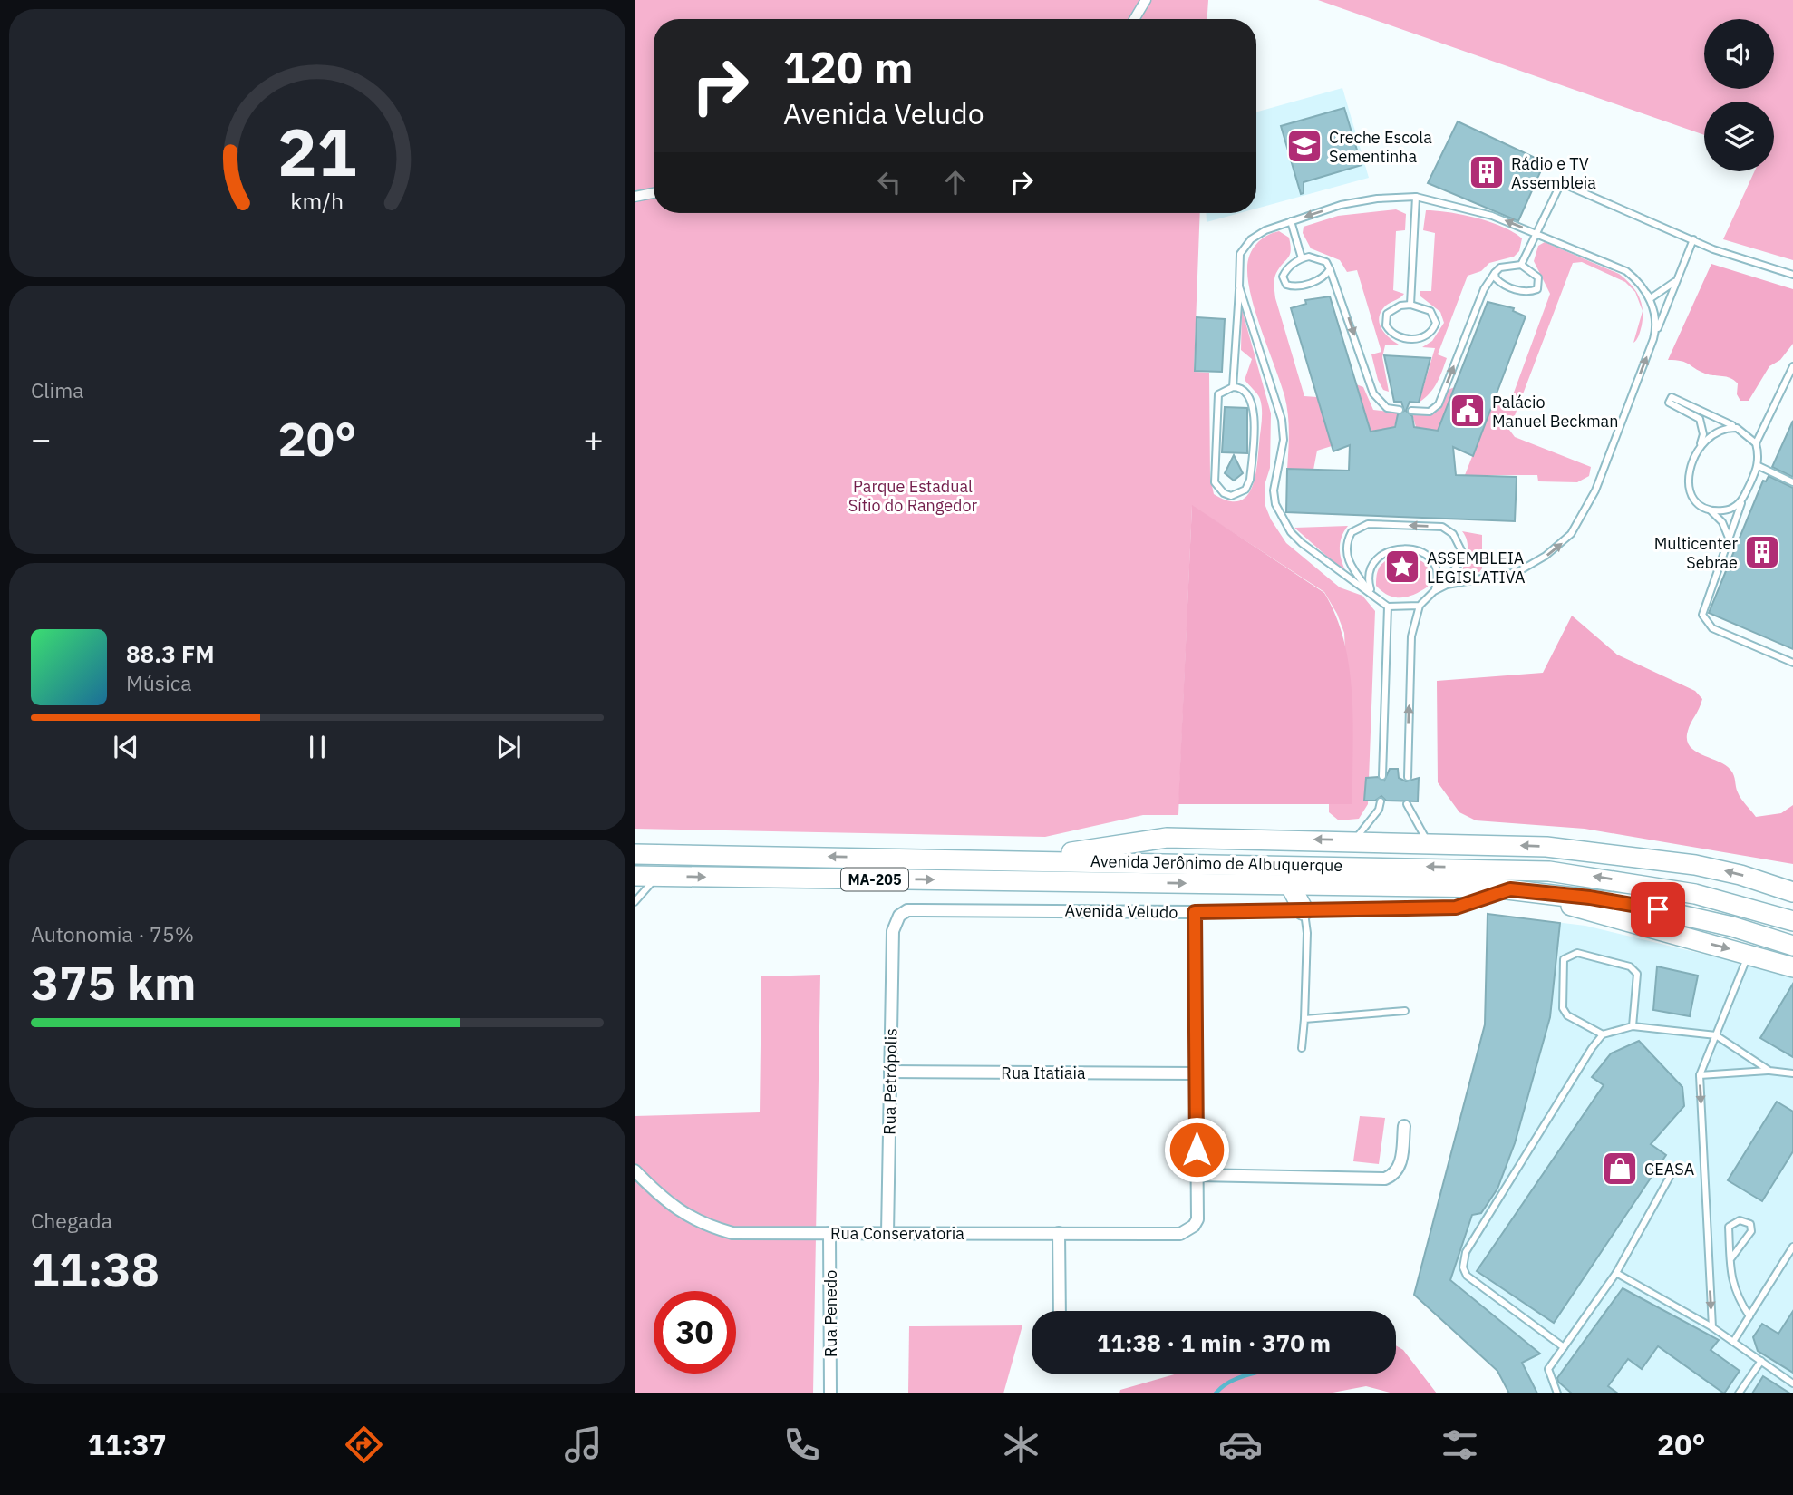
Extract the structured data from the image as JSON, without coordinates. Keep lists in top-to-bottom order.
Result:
{
  "streets": {
    "main road": ["Avenida Jerônimo de Albuquerque", "MA-205"],
    "street": [
      "Avenida Veludo",
      "Rua Itatiaia",
      "Rua Petrópolis",
      "Rua Conservatoria",
      "Rua Penedo"
    ]
  },
  "crossings": [
    ["Avenida Jerônimo de Albuquerque", "Avenida Veludo"],
    ["Avenida Veludo", "Rua Petrópolis"],
    ["Rua Itatiaia", "Rua Petrópolis"],
    ["Rua Petrópolis", "Rua Conservatoria"],
    ["Rua Conservatoria", "Rua Penedo"]
  ],
  "parks": ["Parque Estadual Sítio do Rangedor"],
  "places": {
    "school or university": ["Creche Escola Sementinha"],
    "building": ["Rádio e TV Assembleia", "Multicenter Sebrae"],
    "public building": ["Palácio Manuel Beckman"],
    "place": ["ASSEMBLEIA LEGISLATIVA"],
    "shop": ["CEASA"]
  },
  "page": {
    "turn": ["120 m", "Avenida Veludo"],
    "tile": [
      "Clima",
      ["Autonomia · 75%", "375 km"],
      ["Chegada", "11:38"]
    ],
    "heat": ["−", "20°", "+"],
    "song": ["88.3 FM", "Música"],
    "limit": "30",
    "trip": "11:38 · 1 min · 370 m",
    "tabs": ["11:37", "20°"],
    "gauge": ["21", "km/h"]
  }
}
